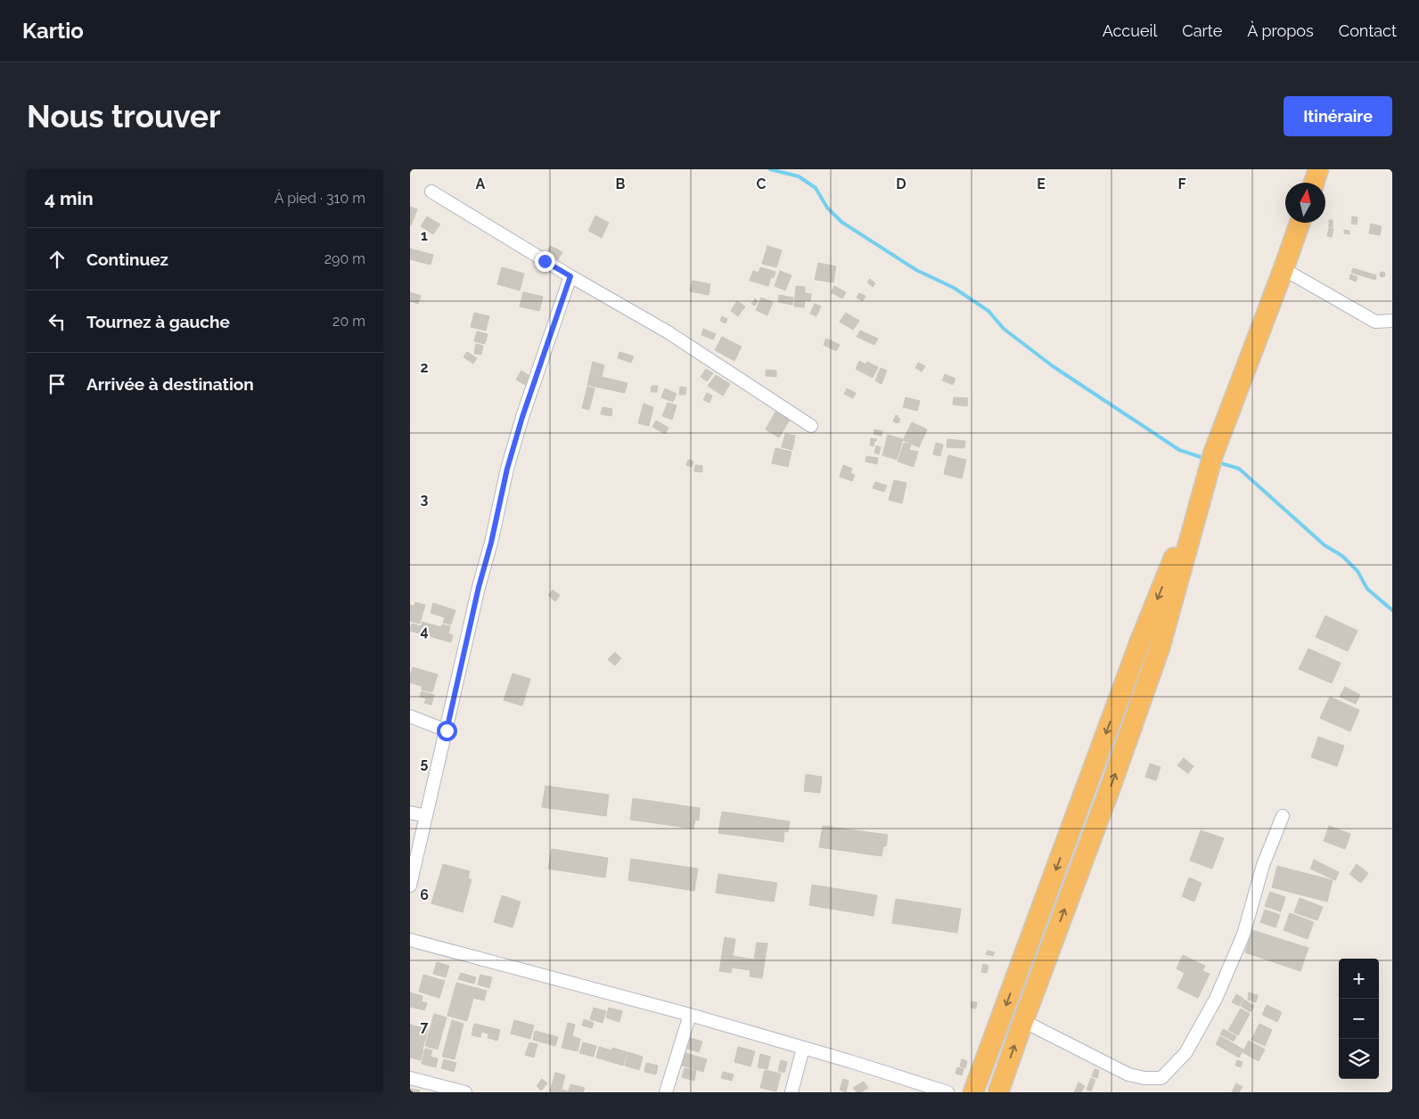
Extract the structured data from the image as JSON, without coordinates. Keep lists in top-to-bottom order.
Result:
{
  "north": "top",
  "page": {
    "header": "Kartio",
    "nav": [
      "Accueil",
      "Carte",
      "À propos",
      "Contact"
    ],
    "buttons": "Itinéraire",
    "title": "Nous trouver",
    "heading": ["4 min", "À pied · 310 m"],
    "list": [
      ["Continuez", "290 m"],
      ["Tournez à gauche", "20 m"],
      "Arrivée à destination"
    ],
    "map_buttons": ["+", "−"]
  },
  "grid": {
    "columns": [
      "A",
      "B",
      "C",
      "D",
      "E",
      "F"
    ],
    "rows": [
      "1",
      "2",
      "3",
      "4",
      "5",
      "6",
      "7"
    ]
  }
}
